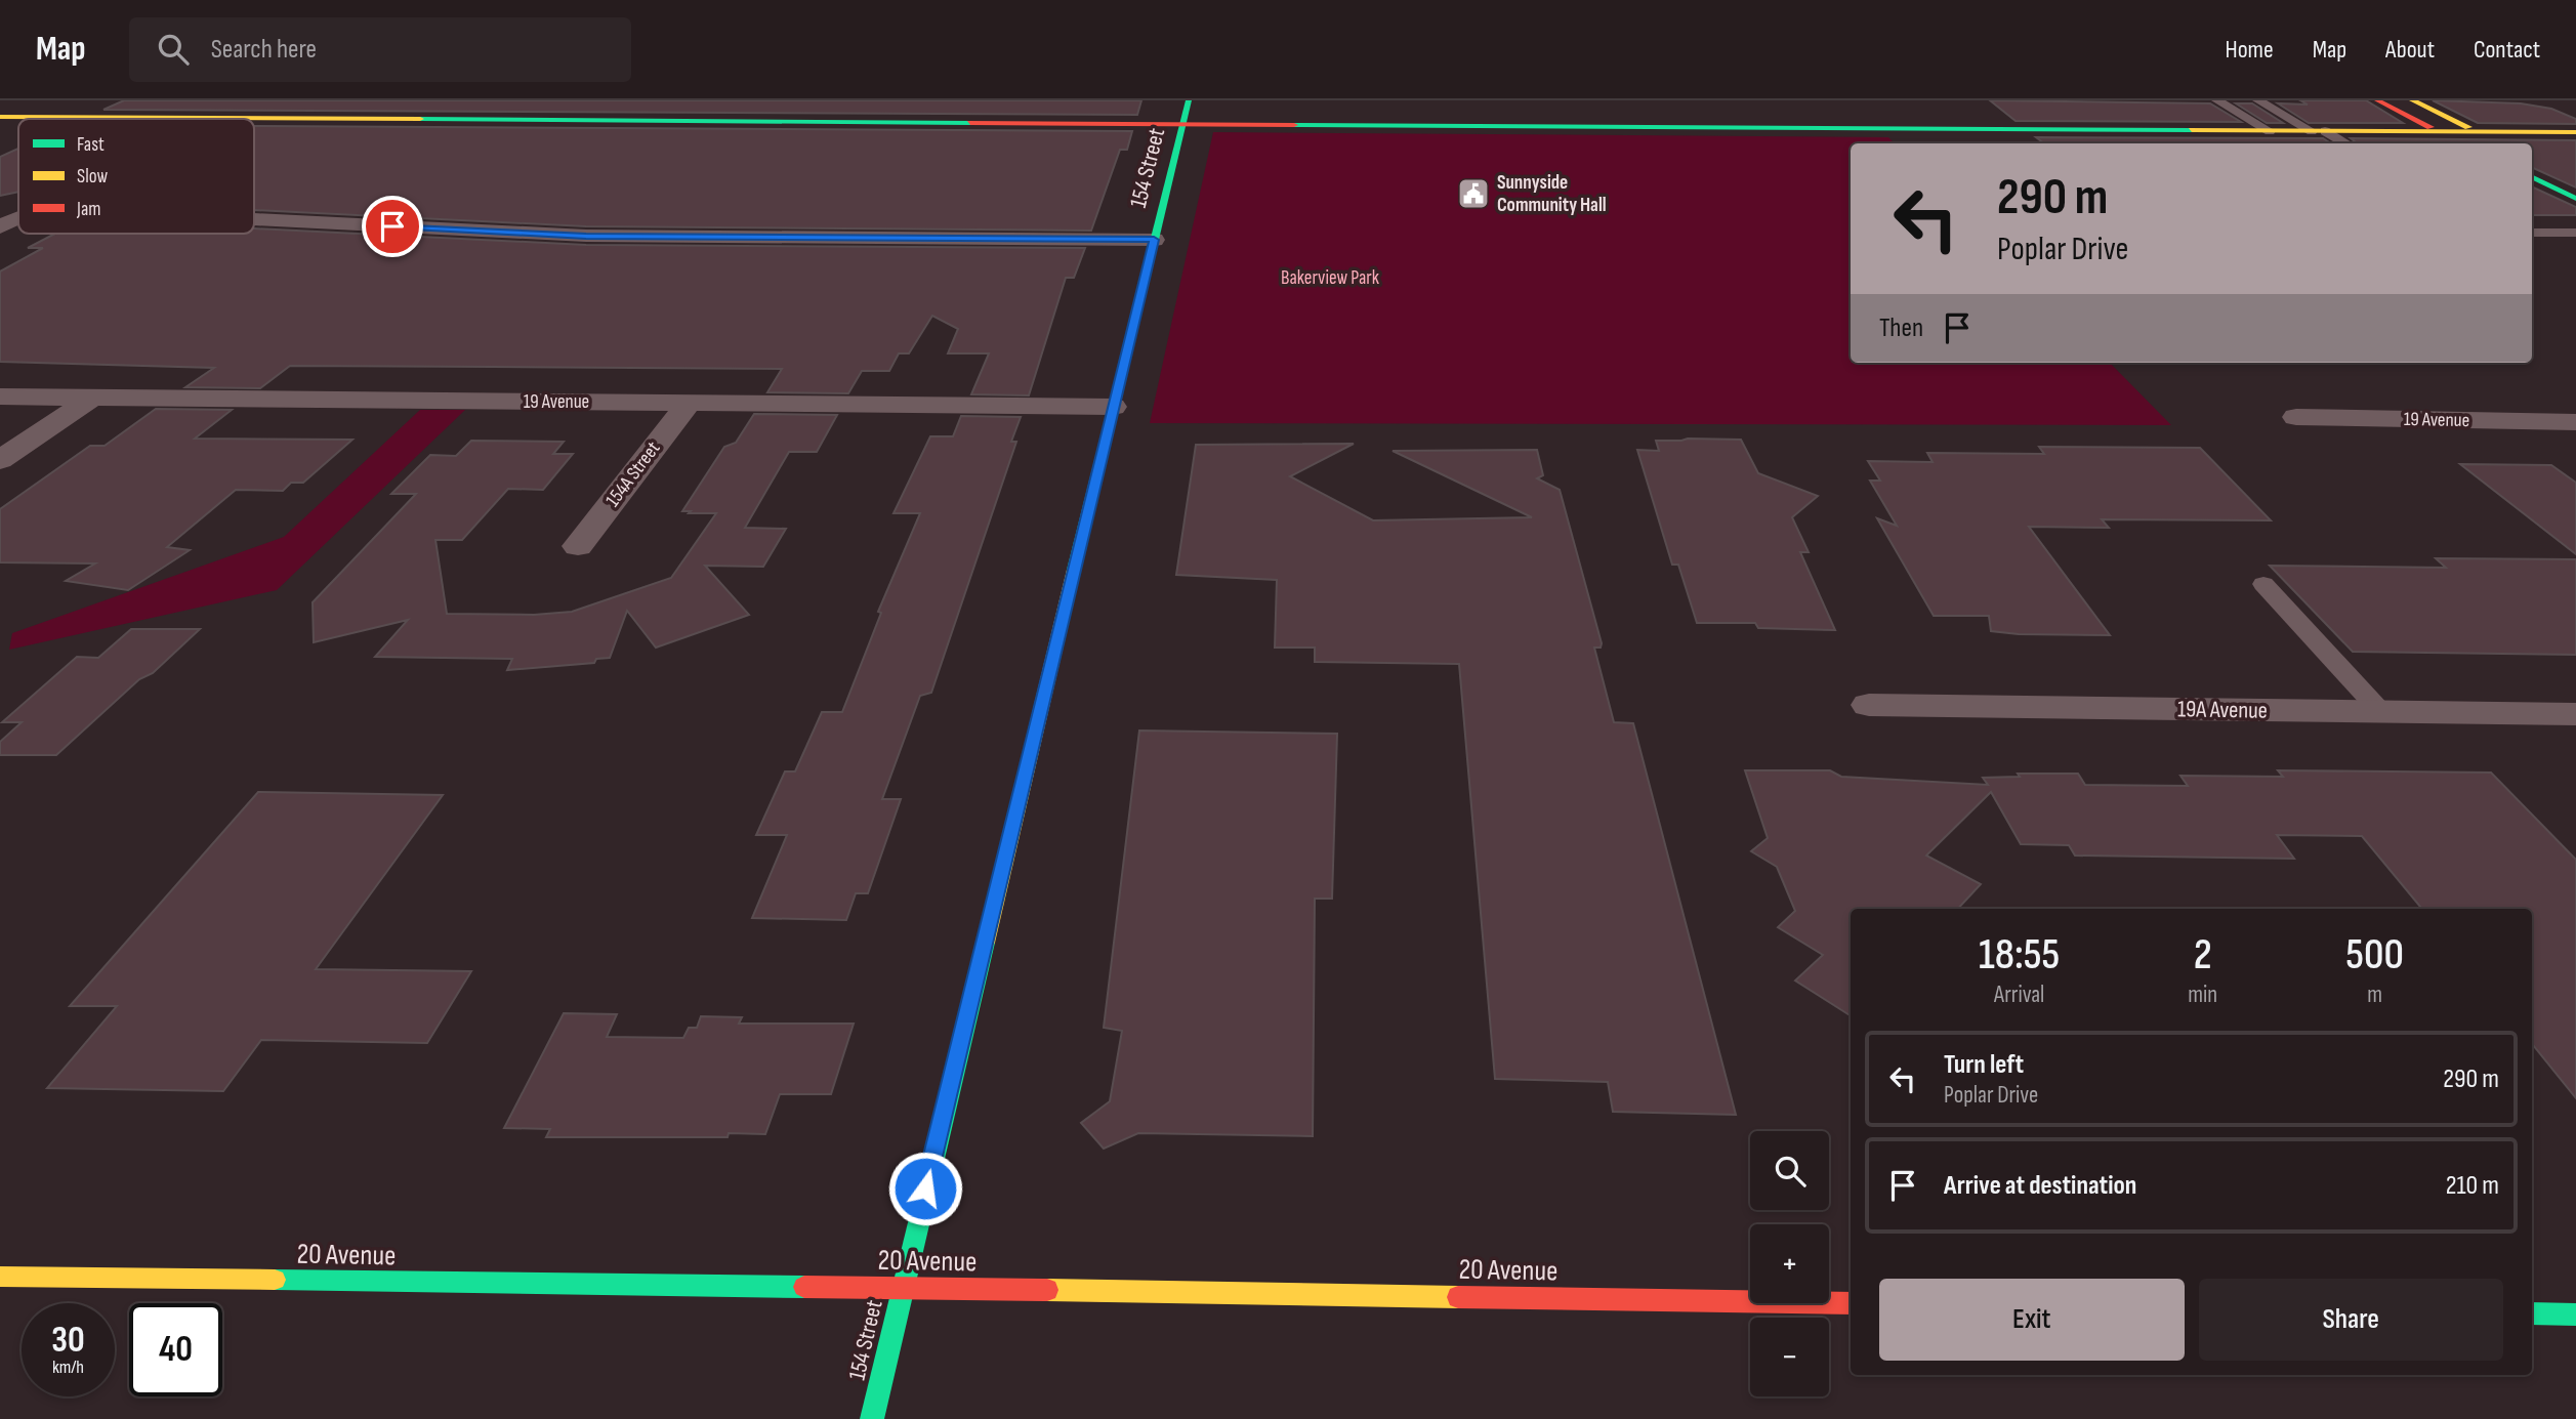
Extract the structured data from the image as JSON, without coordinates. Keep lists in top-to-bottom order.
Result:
{
  "streets": {
    "street": [
      "154 Street",
      "19 Avenue",
      "154A Street",
      "19A Avenue",
      "20 Avenue"
    ]
  },
  "crossings": [
    ["154 Street", "19 Avenue"],
    ["154 Street", "20 Avenue"],
    ["19 Avenue", "154A Street"]
  ],
  "parks": ["Bakerview Park"],
  "places": {
    "public building": ["Sunnyside Community Hall"]
  },
  "legend": ["Fast", "Slow", "Jam"],
  "page": {
    "header": "Map",
    "search": "Search here",
    "nav": [
      "Home",
      "Map",
      "About",
      "Contact"
    ],
    "turn": ["290 m", "Poplar Drive"],
    "then": "Then",
    "eta": [
      "18:55",
      "Arrival",
      "2",
      "min",
      "500",
      "m"
    ],
    "list": [
      {
        "name": "Turn left",
        "note": "Poplar Drive",
        "value": "290 m"
      },
      {
        "name": "Arrive at destination",
        "value": "210 m"
      }
    ],
    "map_buttons": ["+", "−"],
    "buttons": ["Exit", "Share"],
    "speed": "30 km/h",
    "limit": "40"
  }
}
